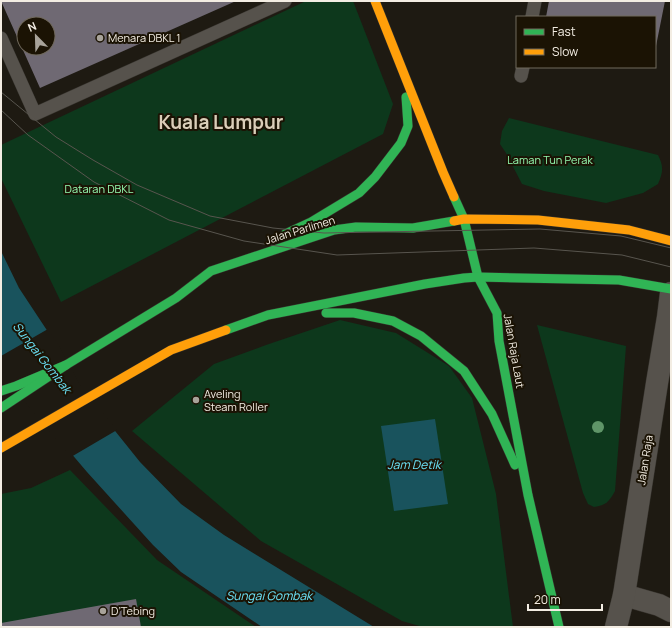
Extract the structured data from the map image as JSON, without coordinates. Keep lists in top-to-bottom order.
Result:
{
  "streets": {
    "main road": ["Jalan Parlimen", "Jalan Raja Laut"],
    "street": ["Jalan Raja"]
  },
  "crossings": [
    ["Jalan Parlimen", "Jalan Raja Laut"]
  ],
  "districts": ["Kuala Lumpur"],
  "water": ["Sungai Gombak", "Jam Detik"],
  "parks": ["Laman Tun Perak", "Dataran DBKL"],
  "places": ["Menara DBKL 1", "Aveling Steam Roller", "D’Tebing"],
  "legend": ["Fast", "Slow"],
  "scale_bar": "20 m",
  "north": "top left"
}
